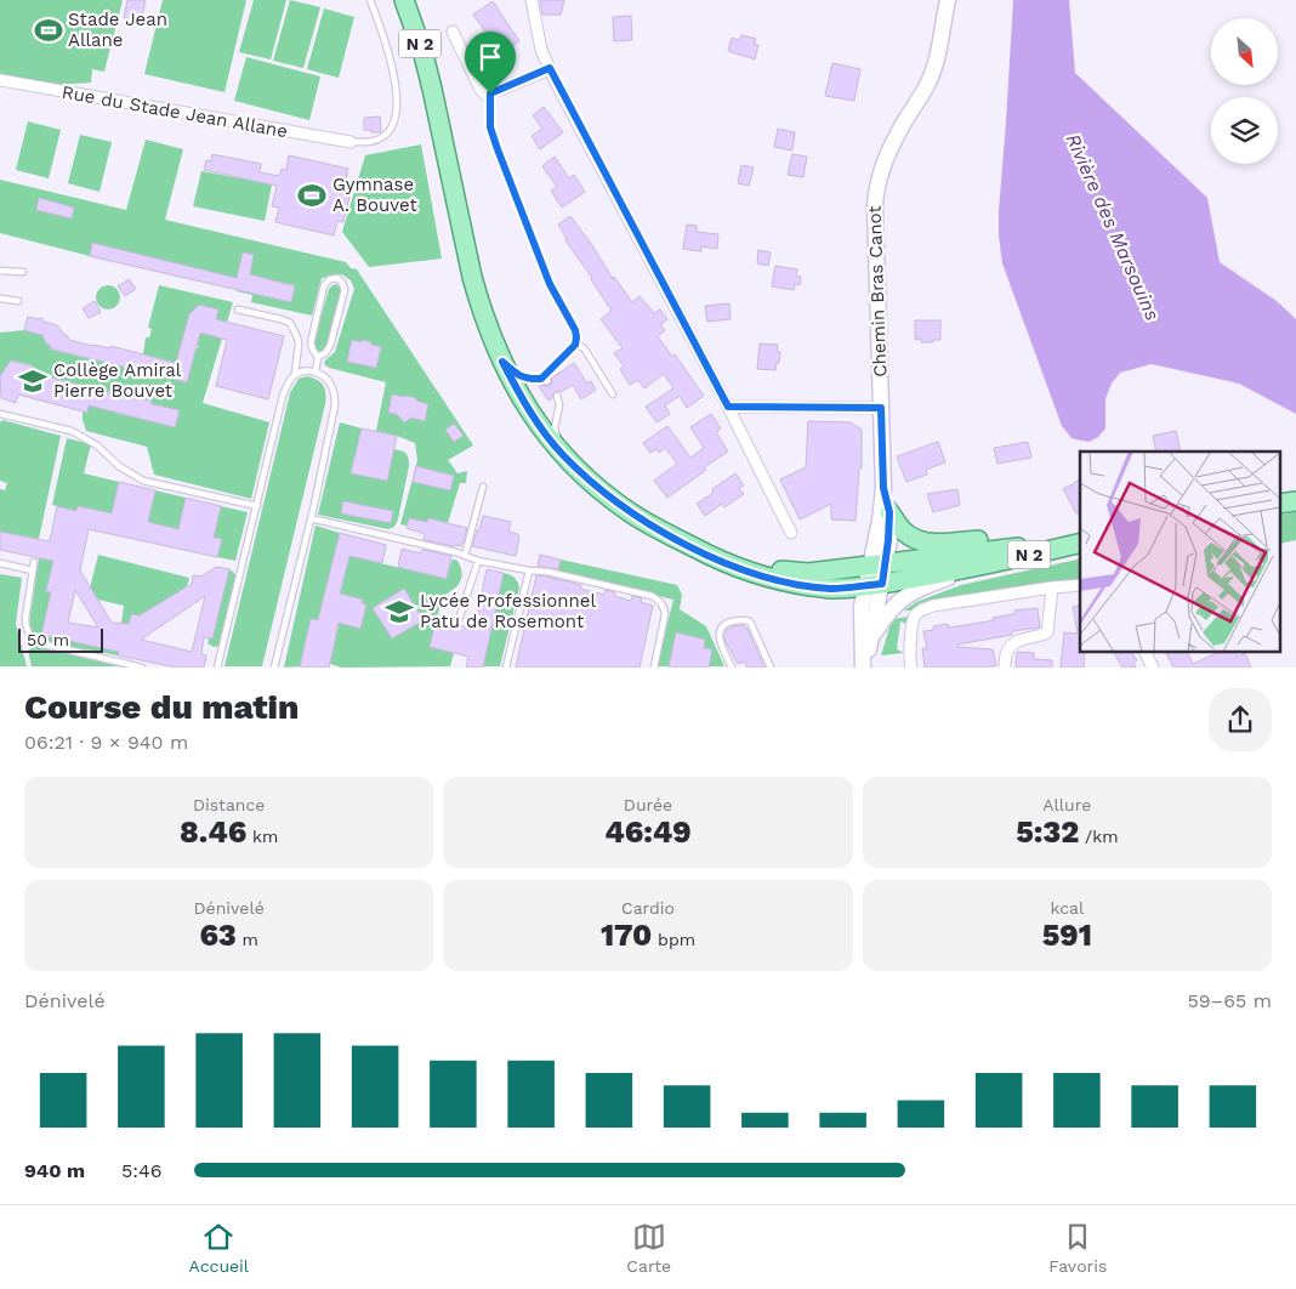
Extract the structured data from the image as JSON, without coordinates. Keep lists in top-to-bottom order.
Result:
{
  "streets": {
    "main road": ["N 2"],
    "street": ["Rue du Stade Jean Allane", "Chemin Bras Canot"]
  },
  "crossings": [
    ["N 2", "Chemin Bras Canot"]
  ],
  "water": ["Rivière des Marsouins"],
  "places": {
    "sports": ["Stade Jean Allane", "Gymnase A. Bouvet"],
    "school or university": ["Collège Amiral Pierre Bouvet", "Lycée Professionnel Patu de Rosemont"]
  },
  "scale_bar": "50 m",
  "north": "bottom right",
  "page": {
    "scale": "50 m",
    "heading": ["Course du matin", "06:21 · 9 × 940 m"],
    "stats": [
      ["Distance", "8.46 km"],
      ["Durée", "46:49"],
      ["Allure", "5:32 /km"],
      ["Dénivelé", "63 m"],
      ["Cardio", "170 bpm"],
      ["kcal", "591"]
    ],
    "chart": ["Dénivelé", "59–65 m"],
    "list": [
      {
        "name": "940 m",
        "note": "5:46"
      }
    ],
    "tabs": ["Accueil", "Carte", "Favoris"]
  }
}
